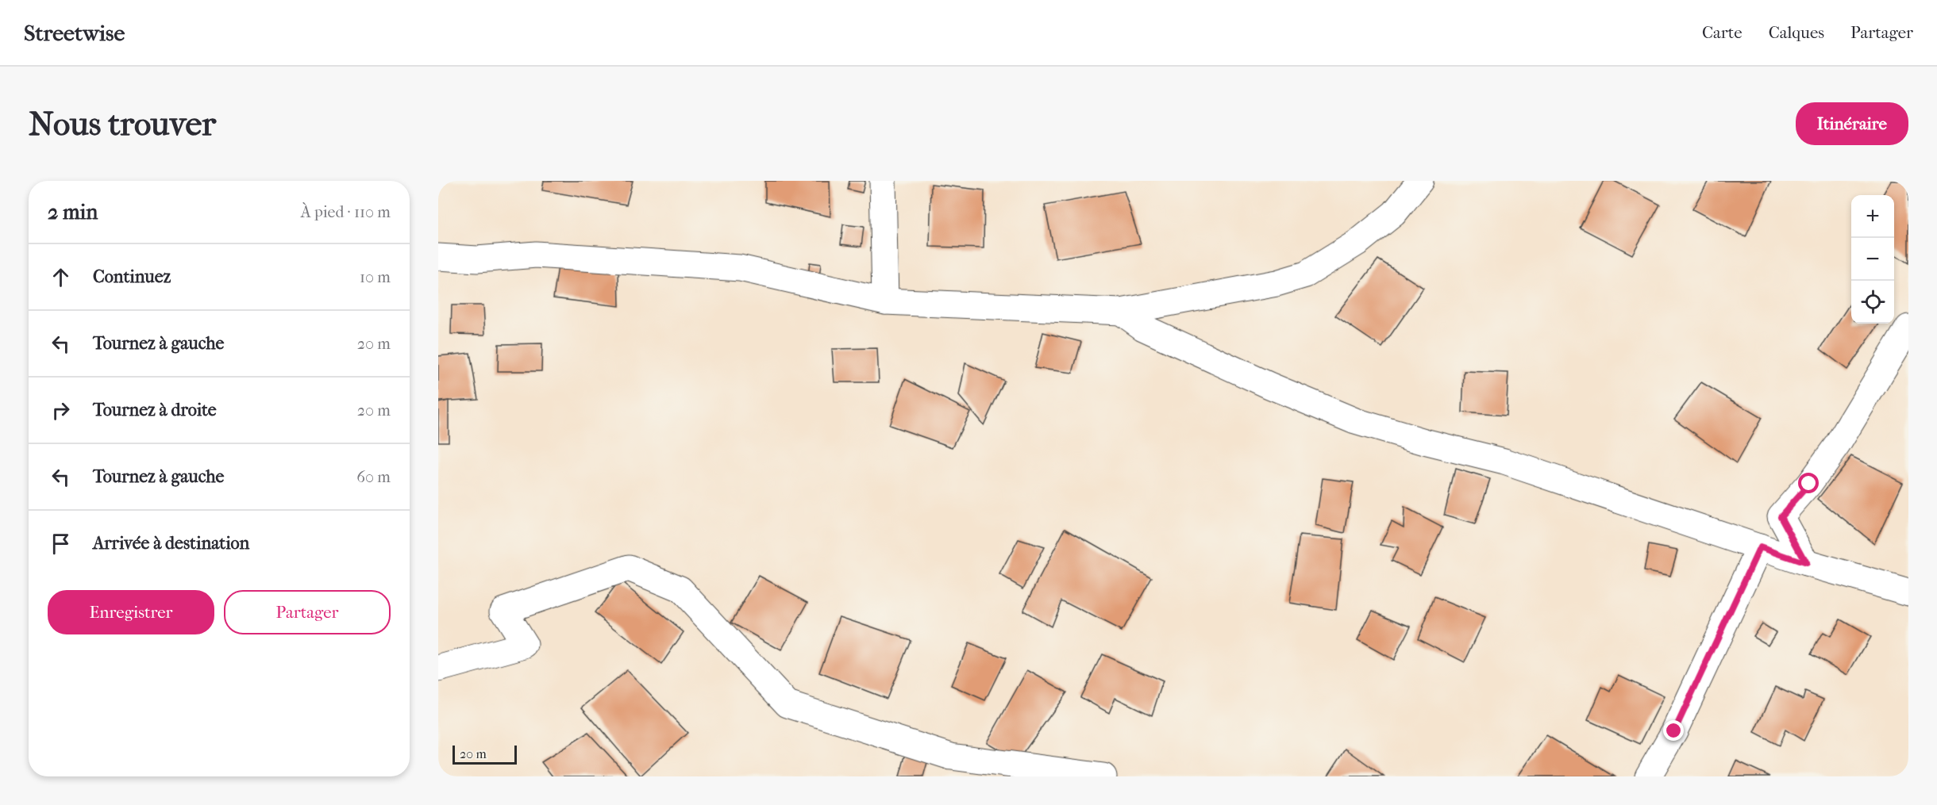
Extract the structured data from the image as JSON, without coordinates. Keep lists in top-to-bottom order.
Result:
{
  "scale_bar": "20 m",
  "page": {
    "header": "Streetwise",
    "nav": ["Carte", "Calques", "Partager"],
    "buttons": [
      "Itinéraire",
      ["Enregistrer", "Partager"]
    ],
    "title": "Nous trouver",
    "heading": ["2 min", "À pied · 110 m"],
    "map_buttons": ["+", "−"],
    "list": [
      ["Continuez", "10 m"],
      ["Tournez à gauche", "20 m"],
      ["Tournez à droite", "20 m"],
      ["Tournez à gauche", "60 m"],
      "Arrivée à destination"
    ],
    "scale": "20 m"
  }
}
